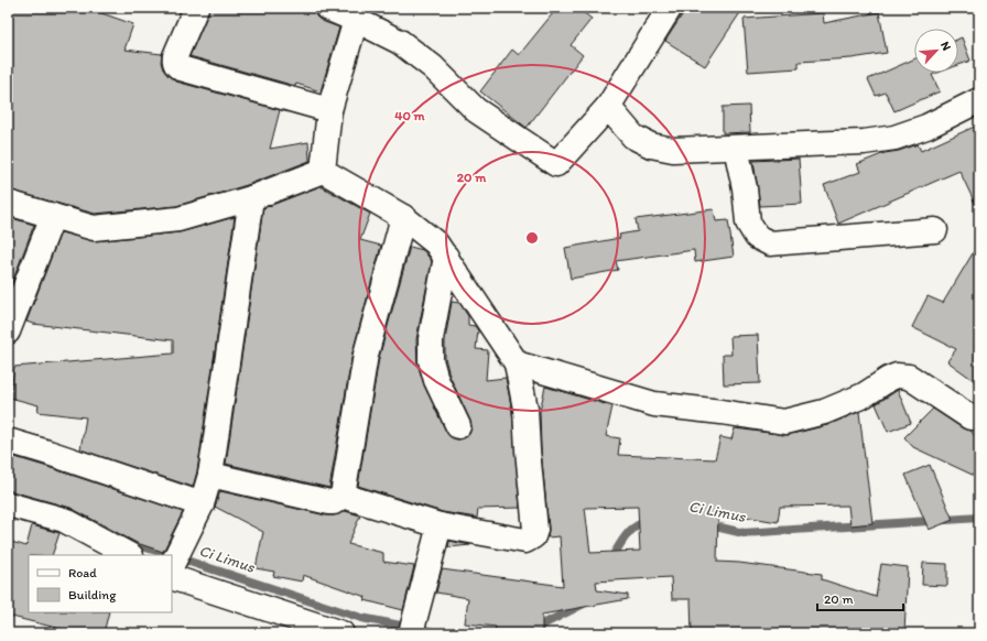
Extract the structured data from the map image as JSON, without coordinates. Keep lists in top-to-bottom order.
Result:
{
  "water": ["Ci Limus"],
  "legend": ["Road", "Building"],
  "scale_bar": "20 m",
  "north": "top right",
  "rings": ["40 m", "20 m"]
}
